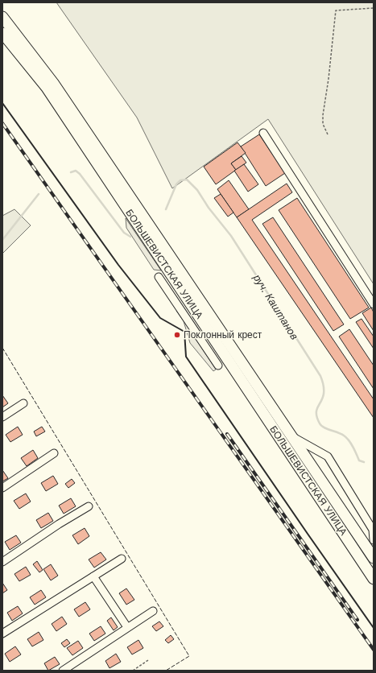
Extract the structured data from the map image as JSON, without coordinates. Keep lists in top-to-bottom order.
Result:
{
  "streets": {
    "highway": ["БОЛЬШЕВИСТСКАЯ УЛИЦА"]
  },
  "water": ["руч. Каштанов"],
  "places": ["Поклонный крест"]
}
